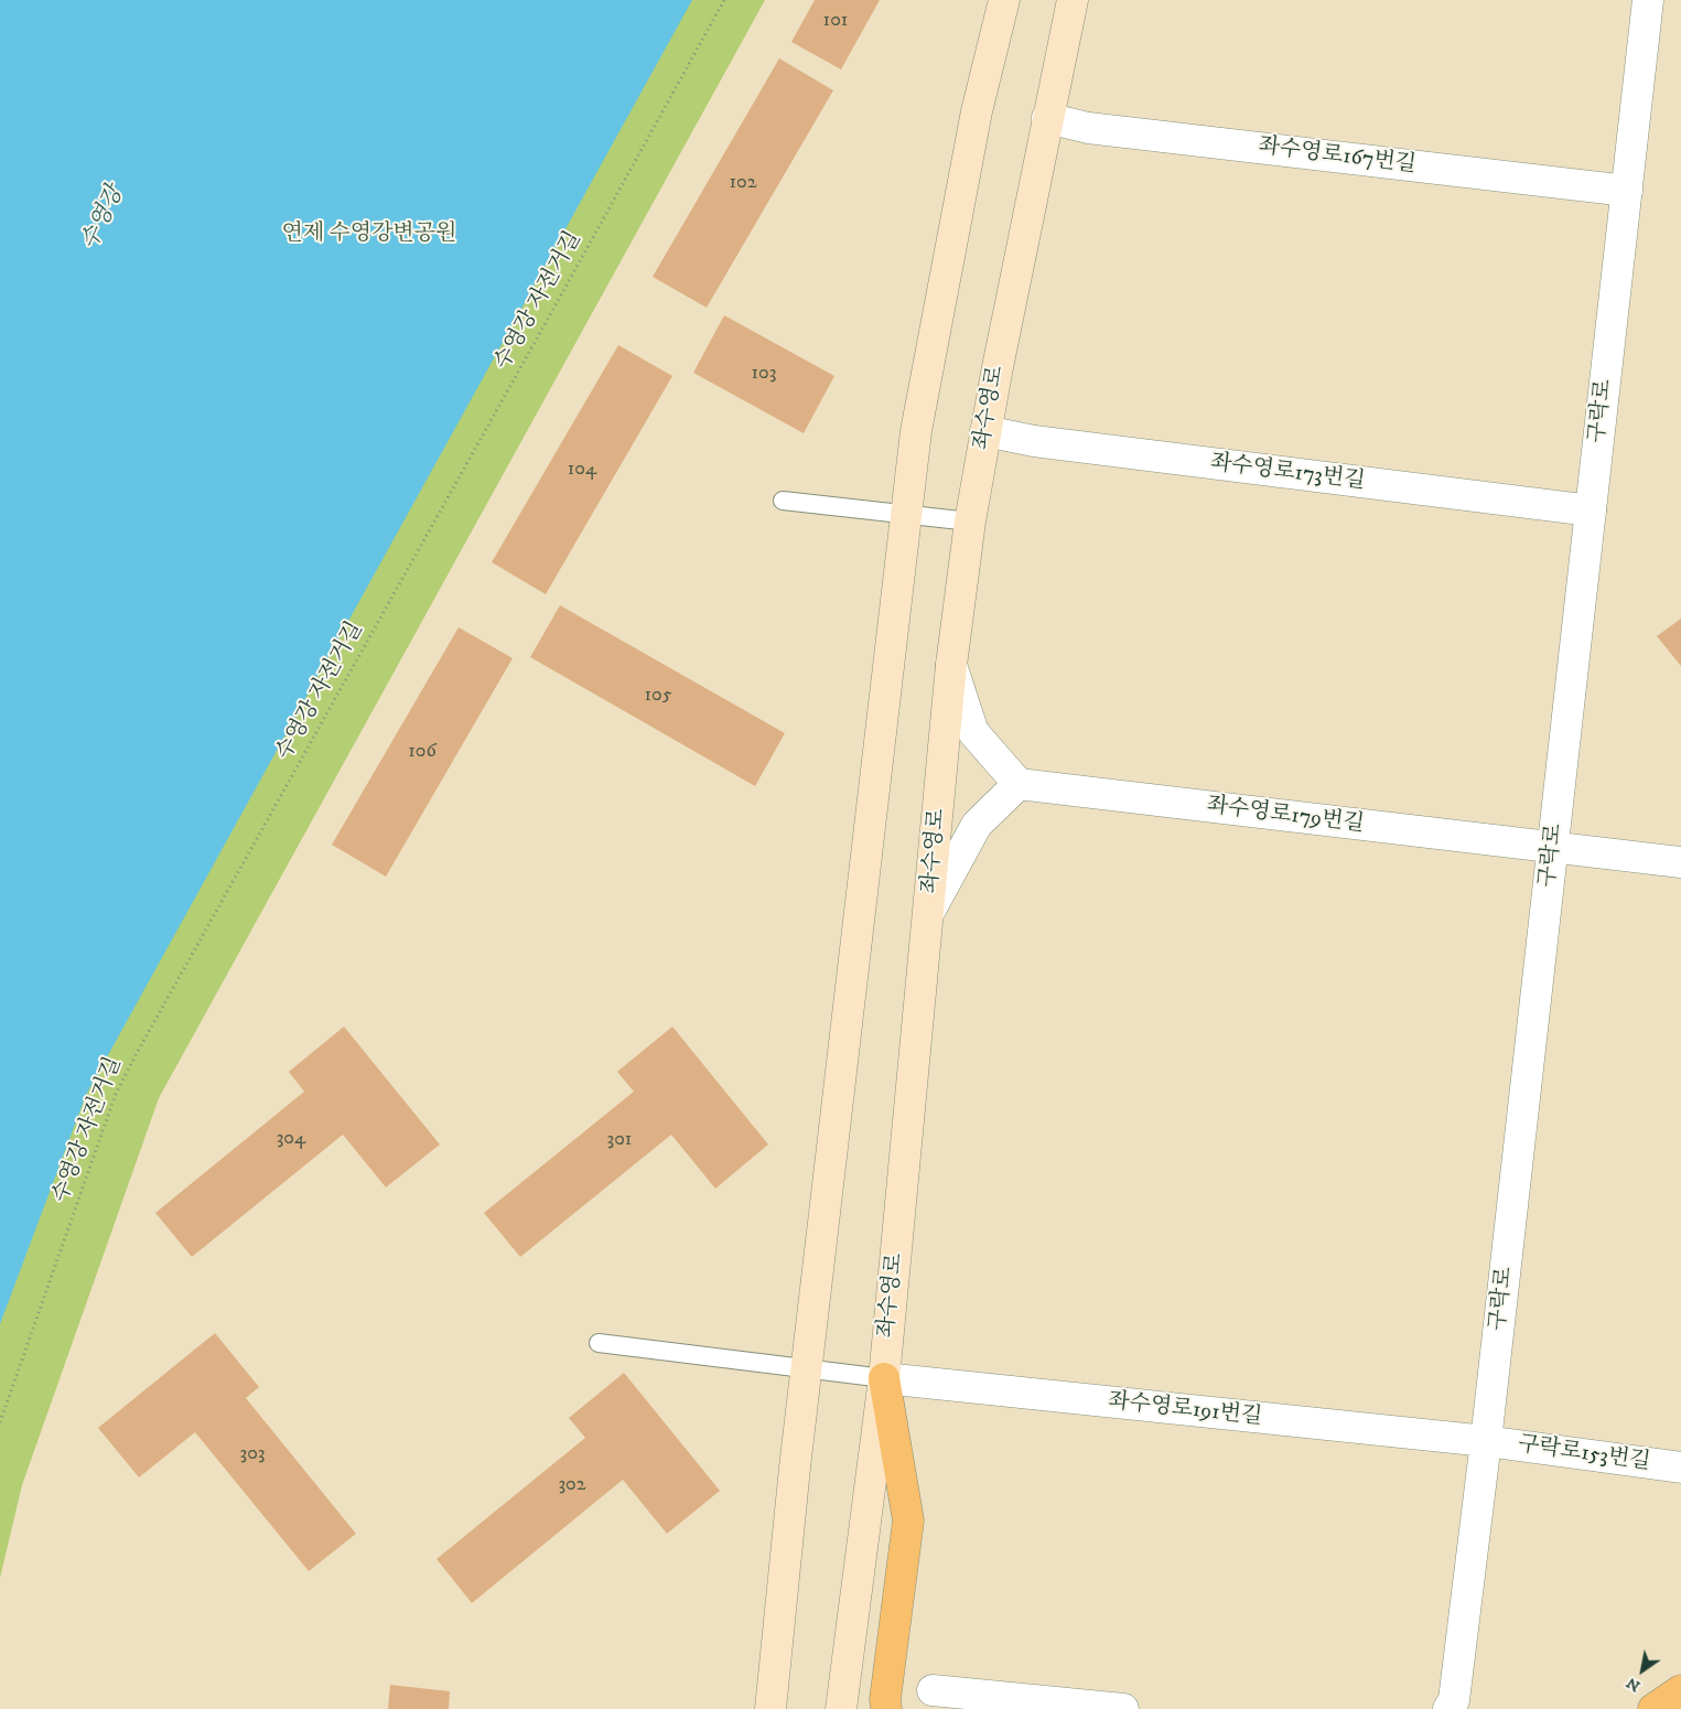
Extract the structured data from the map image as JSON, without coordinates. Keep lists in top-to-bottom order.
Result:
{
  "streets": {
    "main road": ["좌수영로"],
    "street": [
      "좌수영로167번길",
      "구락로",
      "좌수영로173번길",
      "좌수영로179번길",
      "좌수영로191번길",
      "구락로153번길"
    ],
    "path": ["수영강 자전거길"]
  },
  "crossings": [
    ["좌수영로167번길", "좌수영로"],
    ["좌수영로167번길", "구락로"],
    ["좌수영로", "좌수영로173번길"],
    ["좌수영로", "좌수영로191번길"],
    ["구락로", "좌수영로173번길"],
    ["구락로", "좌수영로179번길"],
    ["구락로", "좌수영로191번길"],
    ["구락로", "구락로153번길"],
    ["좌수영로191번길", "구락로153번길"]
  ],
  "water": ["수영강"],
  "parks": ["연제 수영강변공원"],
  "house_numbers": [
    "101",
    "102",
    "103",
    "104",
    "105",
    "106",
    "304",
    "301",
    "303",
    "302"
  ],
  "north": "bottom left"
}
